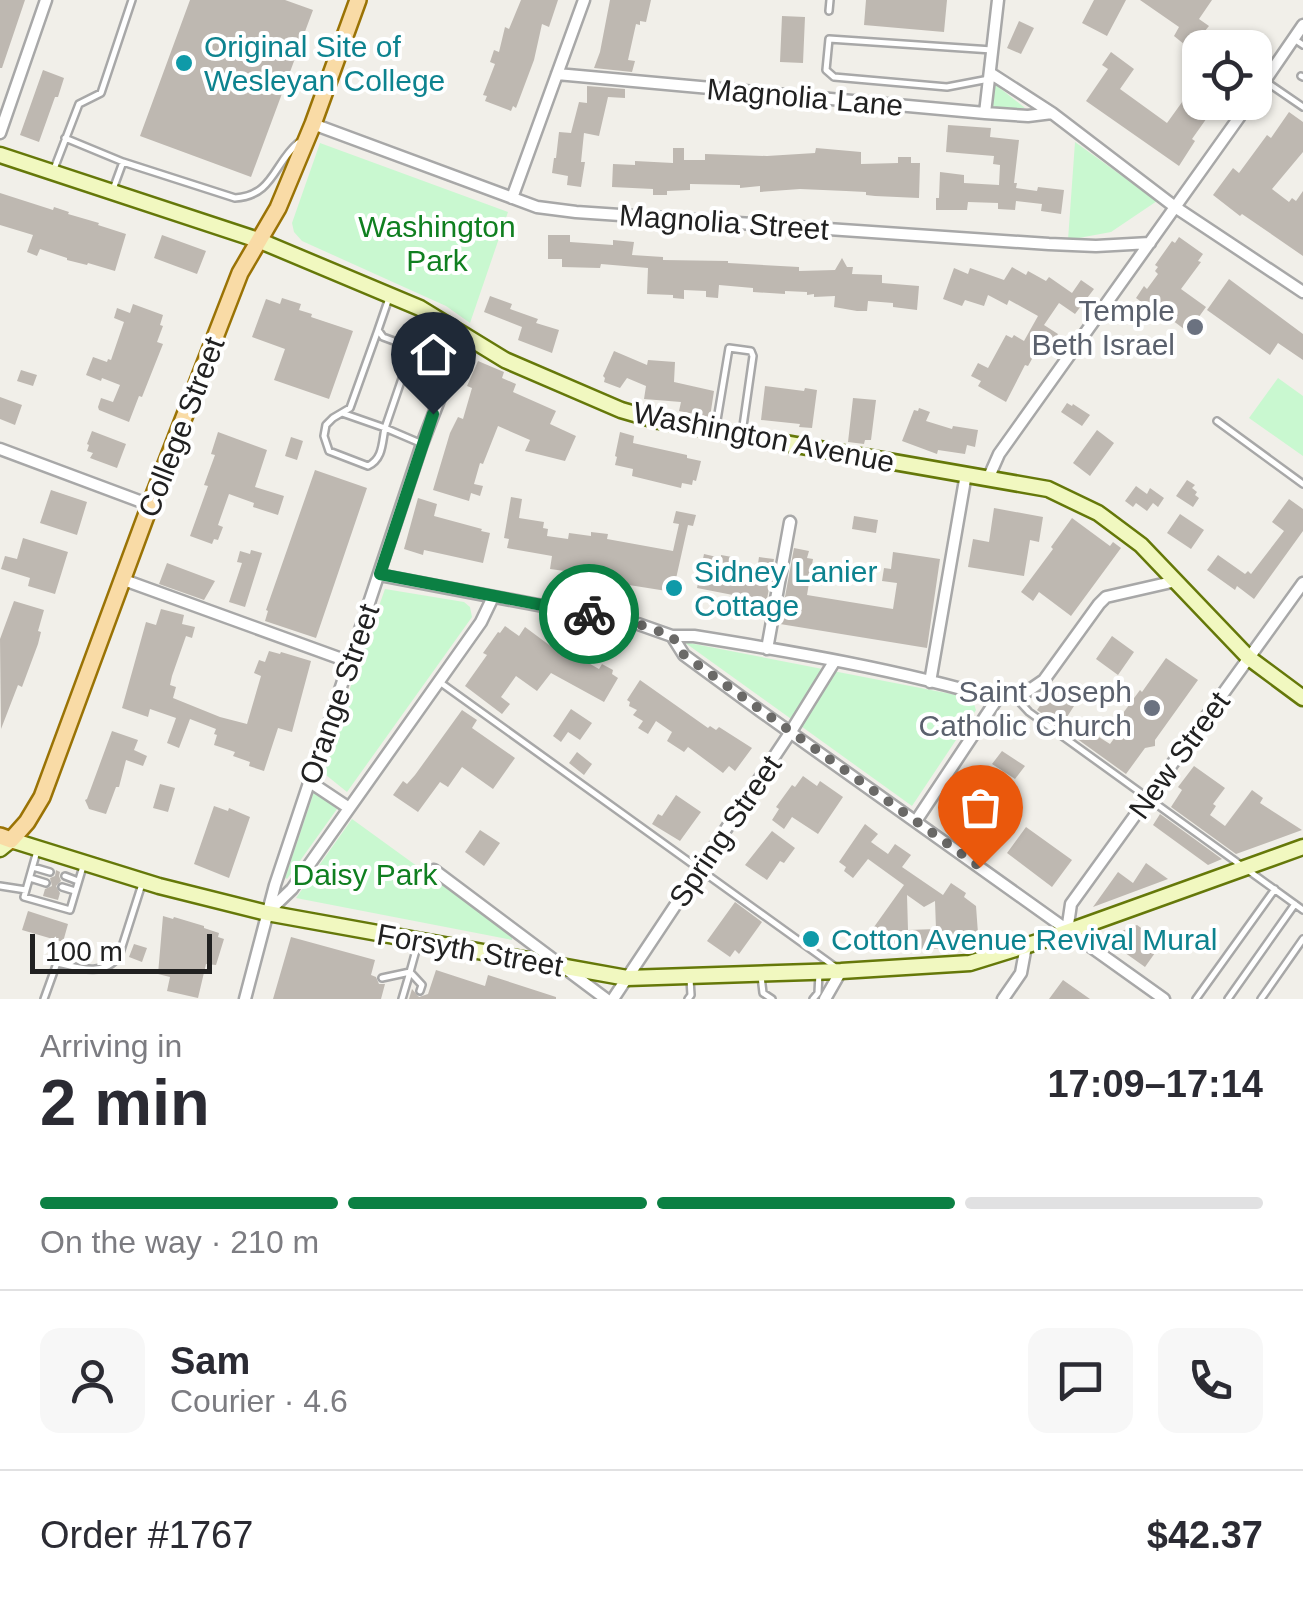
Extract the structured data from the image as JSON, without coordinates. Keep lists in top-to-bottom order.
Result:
{
  "streets": {
    "main road": ["College Street"],
    "street": [
      "Magnolia Lane",
      "Magnolia Street",
      "Washington Avenue",
      "Orange Street",
      "New Street",
      "Spring Street",
      "Forsyth Street"
    ]
  },
  "crossings": [
    ["Magnolia Street", "College Street"],
    ["College Street", "Washington Avenue"],
    ["College Street", "Forsyth Street"],
    ["Washington Avenue", "Orange Street"],
    ["Washington Avenue", "New Street"],
    ["Orange Street", "Forsyth Street"],
    ["New Street", "Forsyth Street"],
    ["Spring Street", "Forsyth Street"]
  ],
  "parks": ["Washington Park", "Daisy Park"],
  "places": [
    "Original Site of Wesleyan College",
    "Temple Beth Israel",
    "Sidney Lanier Cottage",
    "Saint Joseph Catholic Church",
    "Cotton Avenue Revival Mural"
  ],
  "scale_bar": "100 m",
  "page": {
    "scale": "100 m",
    "heading": ["2 min", "Arriving in", "17:09–17:14"],
    "panel": [
      "Sam",
      "Courier · 4.6",
      "Order #1767",
      "$42.37"
    ],
    "bar": "On the way · 210 m"
  }
}
